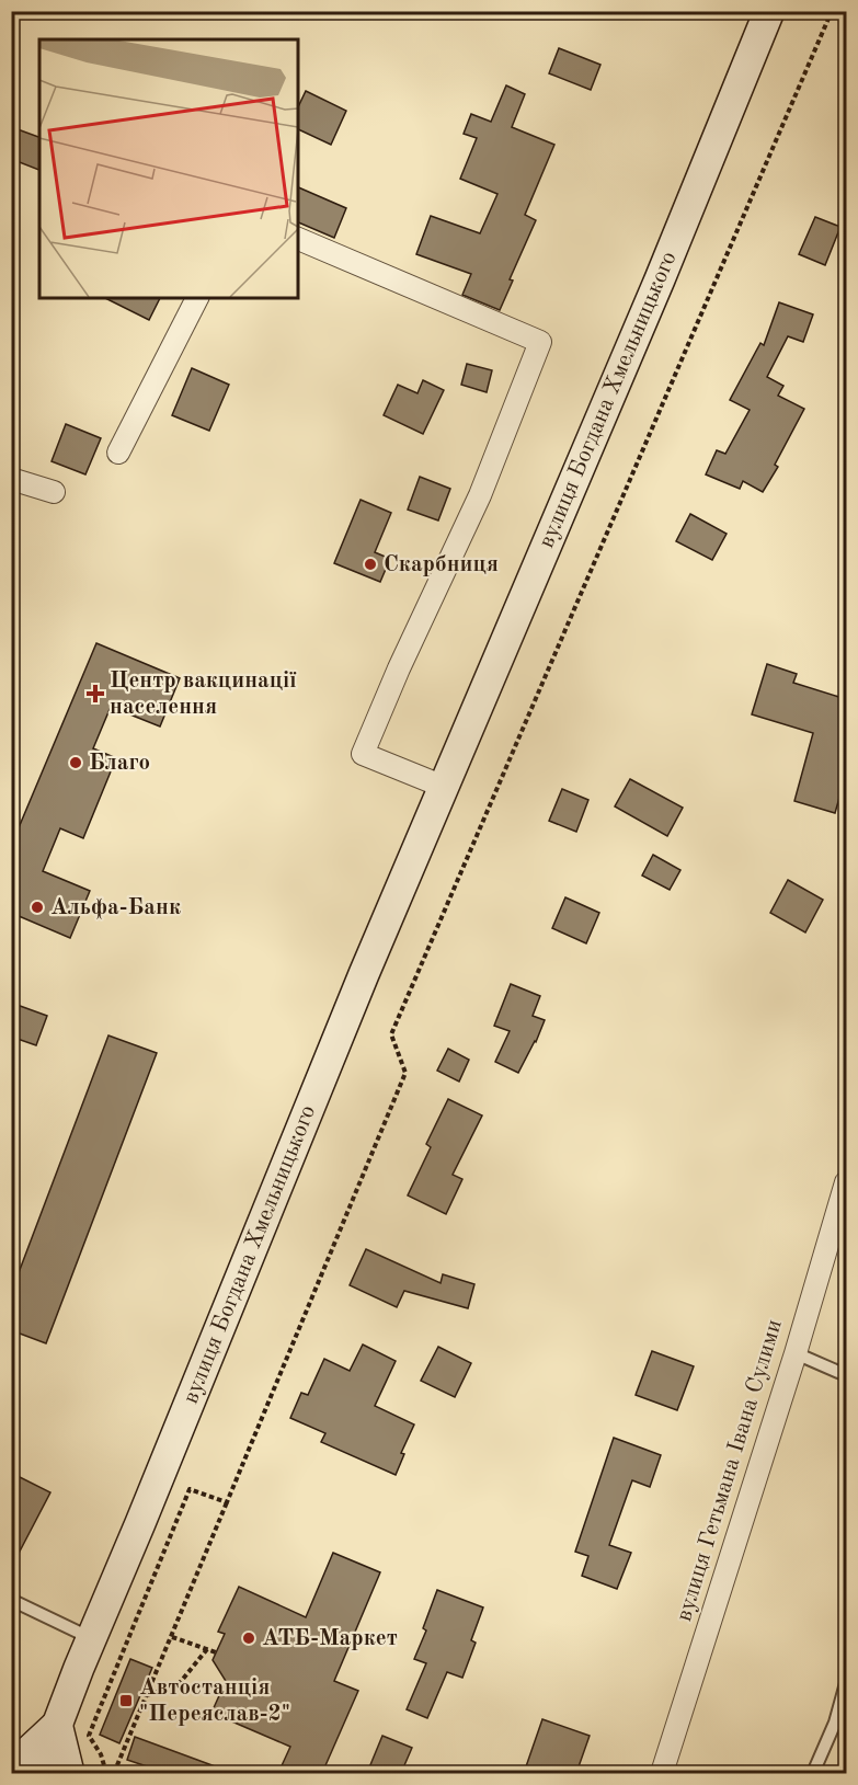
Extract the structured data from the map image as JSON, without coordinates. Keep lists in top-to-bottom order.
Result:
{
  "streets": {
    "main road": ["вулиця Богдана Хмельницького"],
    "street": ["вулиця Гетьмана Івана Сулими"]
  },
  "places": {
    "other": [
      "Скарбниця",
      "Благо",
      "Альфа-Банк",
      "АТБ-Маркет"
    ],
    "health": ["Центр вакцинації населення"],
    "transit": ["Автостанція \"Переяслав-2\""]
  }
}
